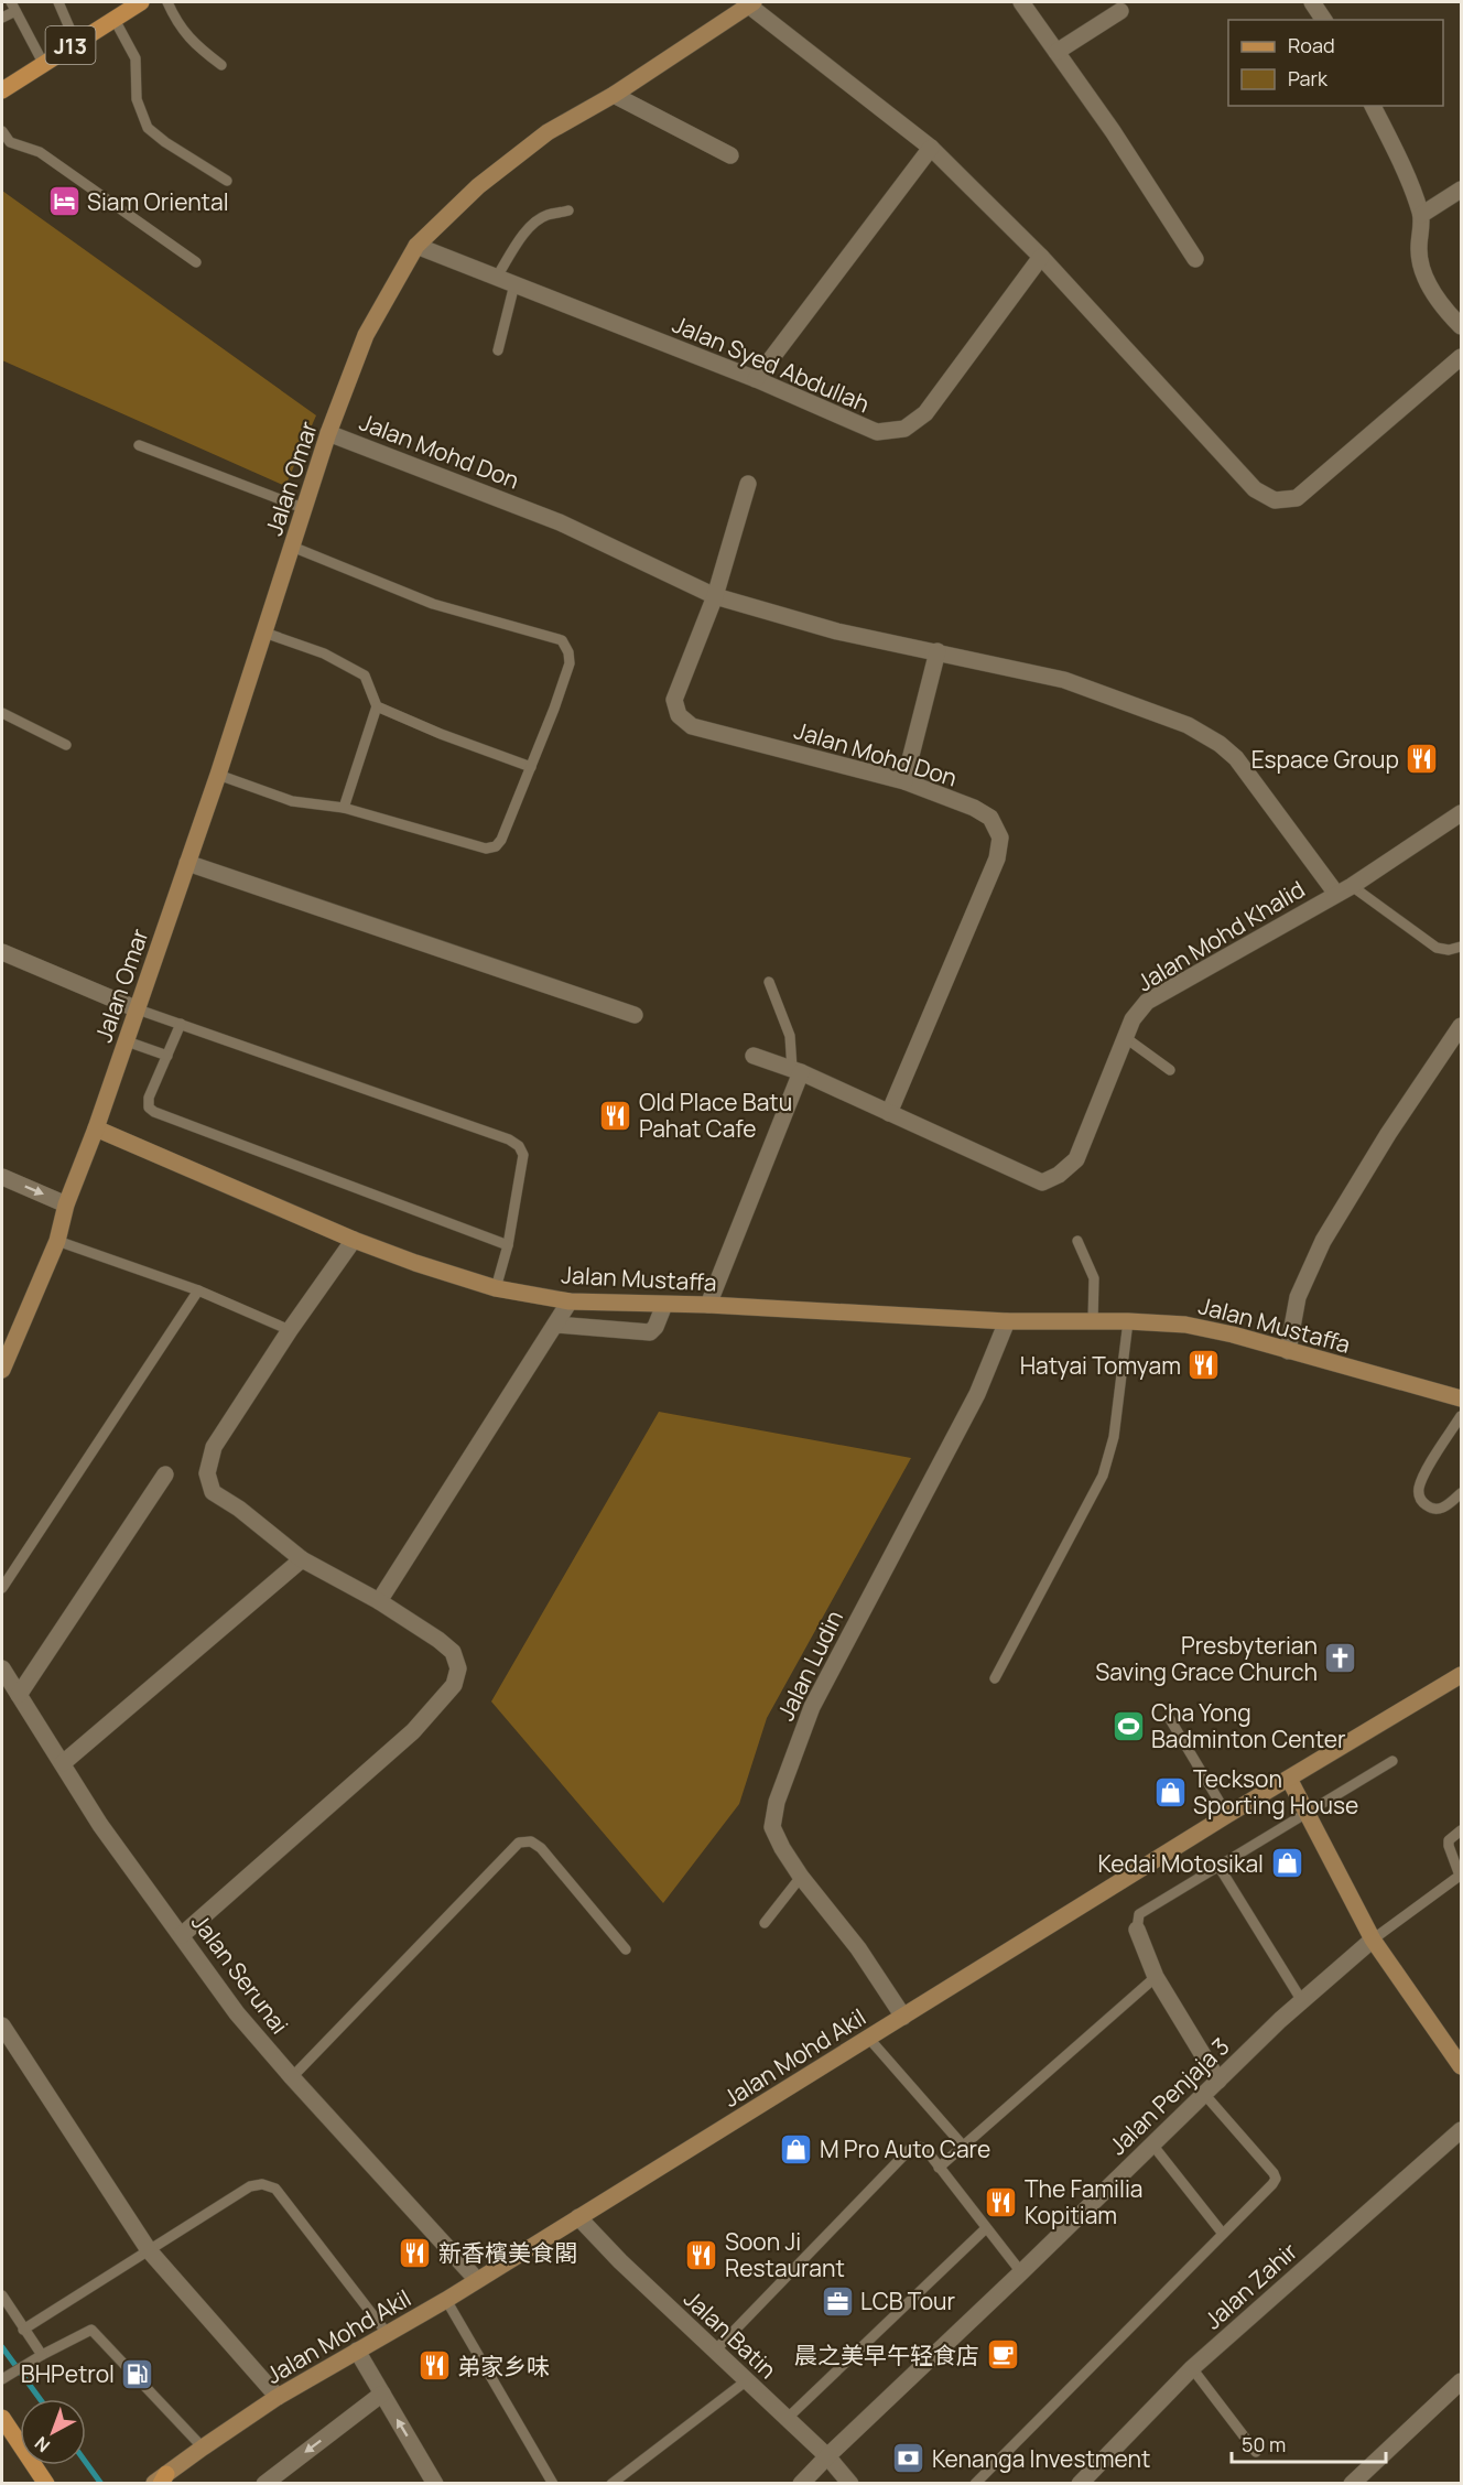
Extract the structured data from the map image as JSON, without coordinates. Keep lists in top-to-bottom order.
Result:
{
  "streets": {
    "main road": ["J13"],
    "street": [
      "Jalan Syed Abdullah",
      "Jalan Mohd Don",
      "Jalan Omar",
      "Jalan Mohd Khalid",
      "Jalan Mustaffa",
      "Jalan Ludin",
      "Jalan Serunai",
      "Jalan Mohd Akil",
      "Jalan Penjaja 3",
      "Jalan Zahir",
      "Jalan Batin"
    ]
  },
  "crossings": [
    ["Jalan Syed Abdullah", "Jalan Omar"],
    ["Jalan Mohd Don", "Jalan Omar"],
    ["Jalan Mohd Don", "Jalan Mohd Khalid"],
    ["Jalan Omar", "Jalan Mustaffa"],
    ["Jalan Mustaffa", "Jalan Ludin"],
    ["Jalan Ludin", "Jalan Mohd Akil"],
    ["Jalan Serunai", "Jalan Mohd Akil"],
    ["Jalan Mohd Akil", "Jalan Batin"],
    ["Jalan Penjaja 3", "Jalan Batin"]
  ],
  "places": {
    "hotel": ["Siam Oriental"],
    "restaurant": [
      "Espace Group",
      "Old Place Batu Pahat Cafe",
      "Hatyai Tomyam",
      "The Familia Kopitiam",
      "新香檳美食閣",
      "Soon Ji Restaurant",
      "弟家乡味"
    ],
    "church": ["Presbyterian Saving Grace Church"],
    "sports": ["Cha Yong Badminton Center"],
    "shop": ["Teckson Sporting House", "Kedai Motosikal", "M Pro Auto Care"],
    "office": ["LCB Tour"],
    "cafe": ["晨之美早午轻食店"],
    "fuel station": ["BHPetrol"],
    "bank": ["Kenanga Investment"]
  },
  "legend": ["Road", "Park"],
  "scale_bar": "50 m",
  "north": "bottom left"
}
